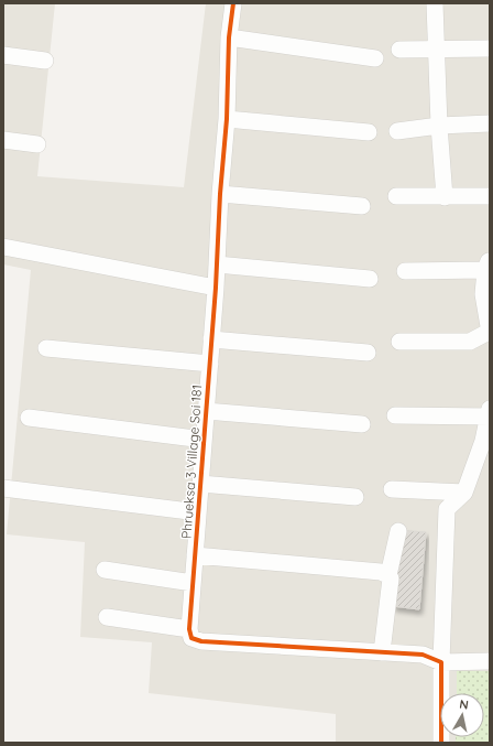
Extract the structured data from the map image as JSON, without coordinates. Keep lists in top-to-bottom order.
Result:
{
  "streets": {
    "street": ["Phrueksa 3 Village Soi 181"]
  },
  "north": "top"
}
